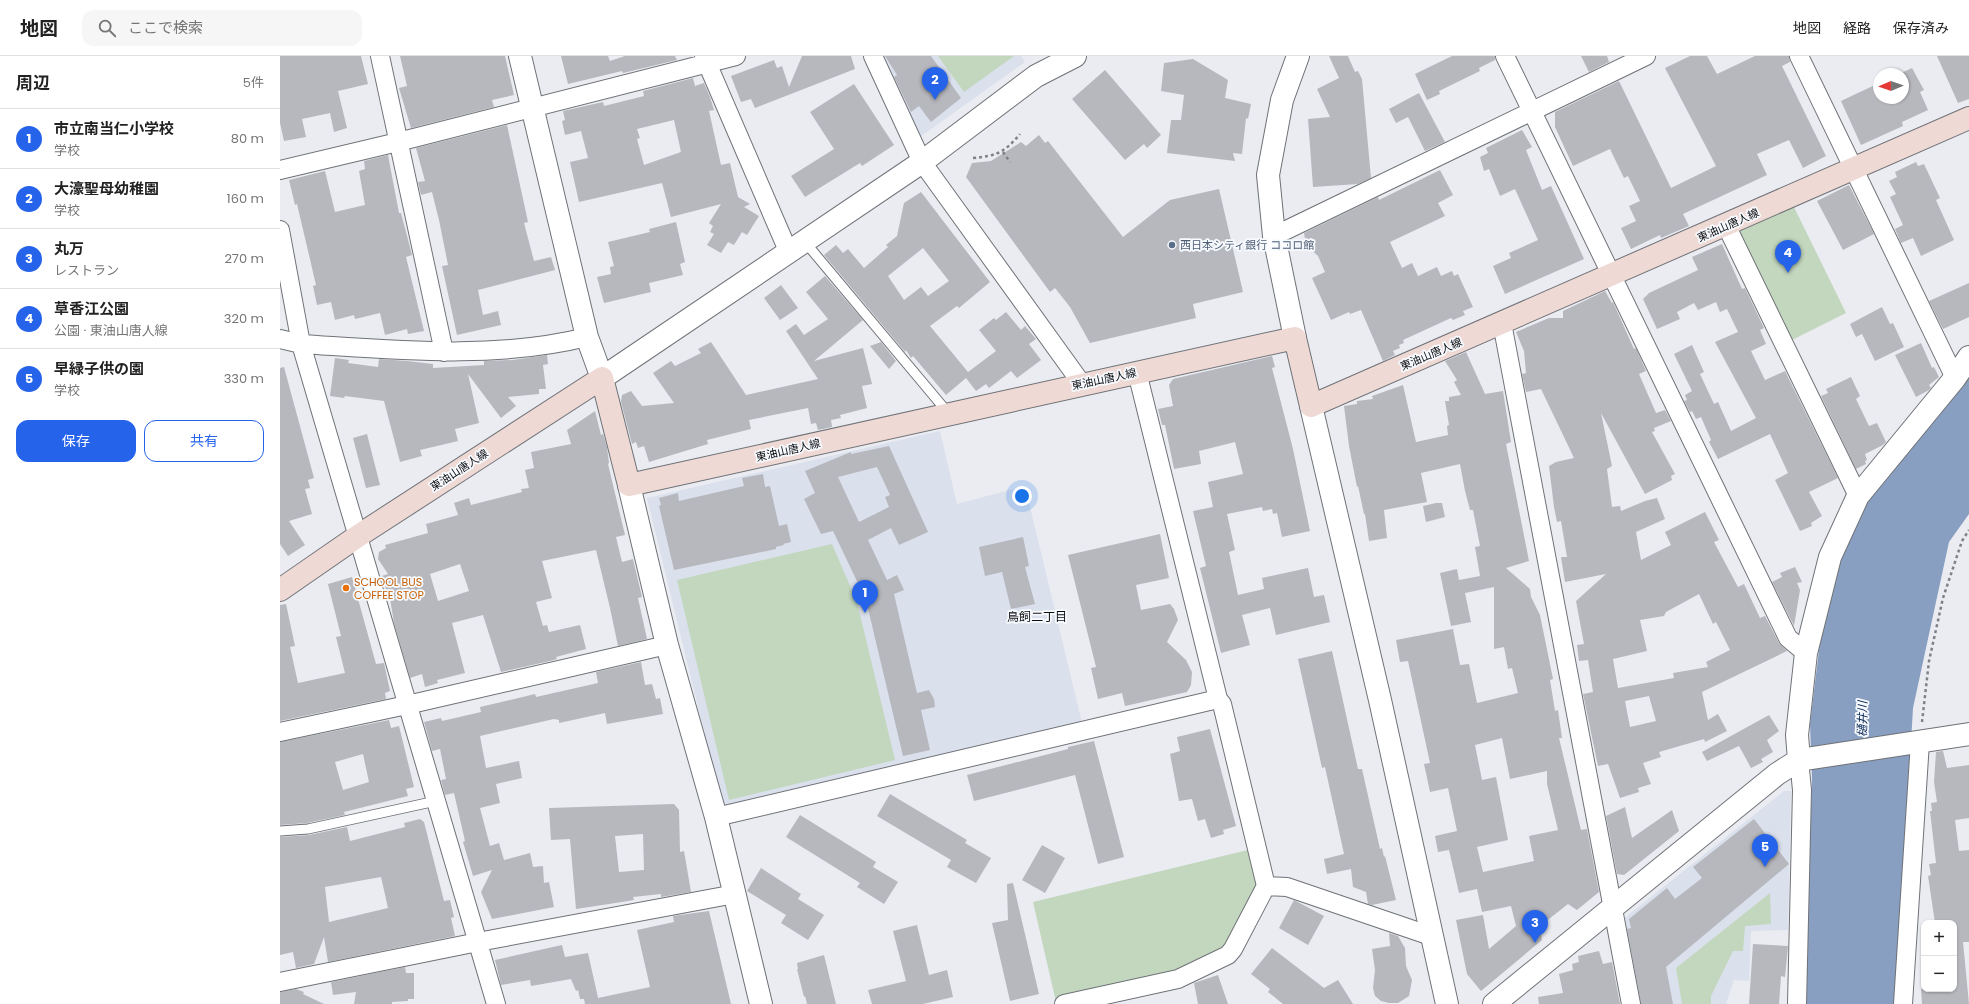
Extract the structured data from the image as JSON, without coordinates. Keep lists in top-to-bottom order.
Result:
{
  "streets": {
    "main road": ["東油山唐人線"]
  },
  "districts": ["鳥飼二丁目"],
  "water": ["樋井川"],
  "places": ["西日本シティ銀行 ココロ館", "SCHOOL BUS COFFEE STOP"],
  "north": "left",
  "page": {
    "header": "地図",
    "search": "ここで検索",
    "nav": ["地図", "経路", "保存済み"],
    "heading": ["周辺", "5件"],
    "pins": [
      "2",
      "4",
      "1",
      "5",
      "3"
    ],
    "list": [
      {
        "mark": "1",
        "name": "市立南当仁小学校",
        "note": "学校",
        "value": "80 m"
      },
      {
        "mark": "2",
        "name": "大濠聖母幼稚園",
        "note": "学校",
        "value": "160 m"
      },
      {
        "mark": "3",
        "name": "丸万",
        "note": "レストラン",
        "value": "270 m"
      },
      {
        "mark": "4",
        "name": "草香江公園",
        "note": "公園 · 東油山唐人線",
        "value": "320 m"
      },
      {
        "mark": "5",
        "name": "早緑子供の園",
        "note": "学校",
        "value": "330 m"
      }
    ],
    "buttons": ["保存", "共有"],
    "map_buttons": ["+", "−"]
  }
}
